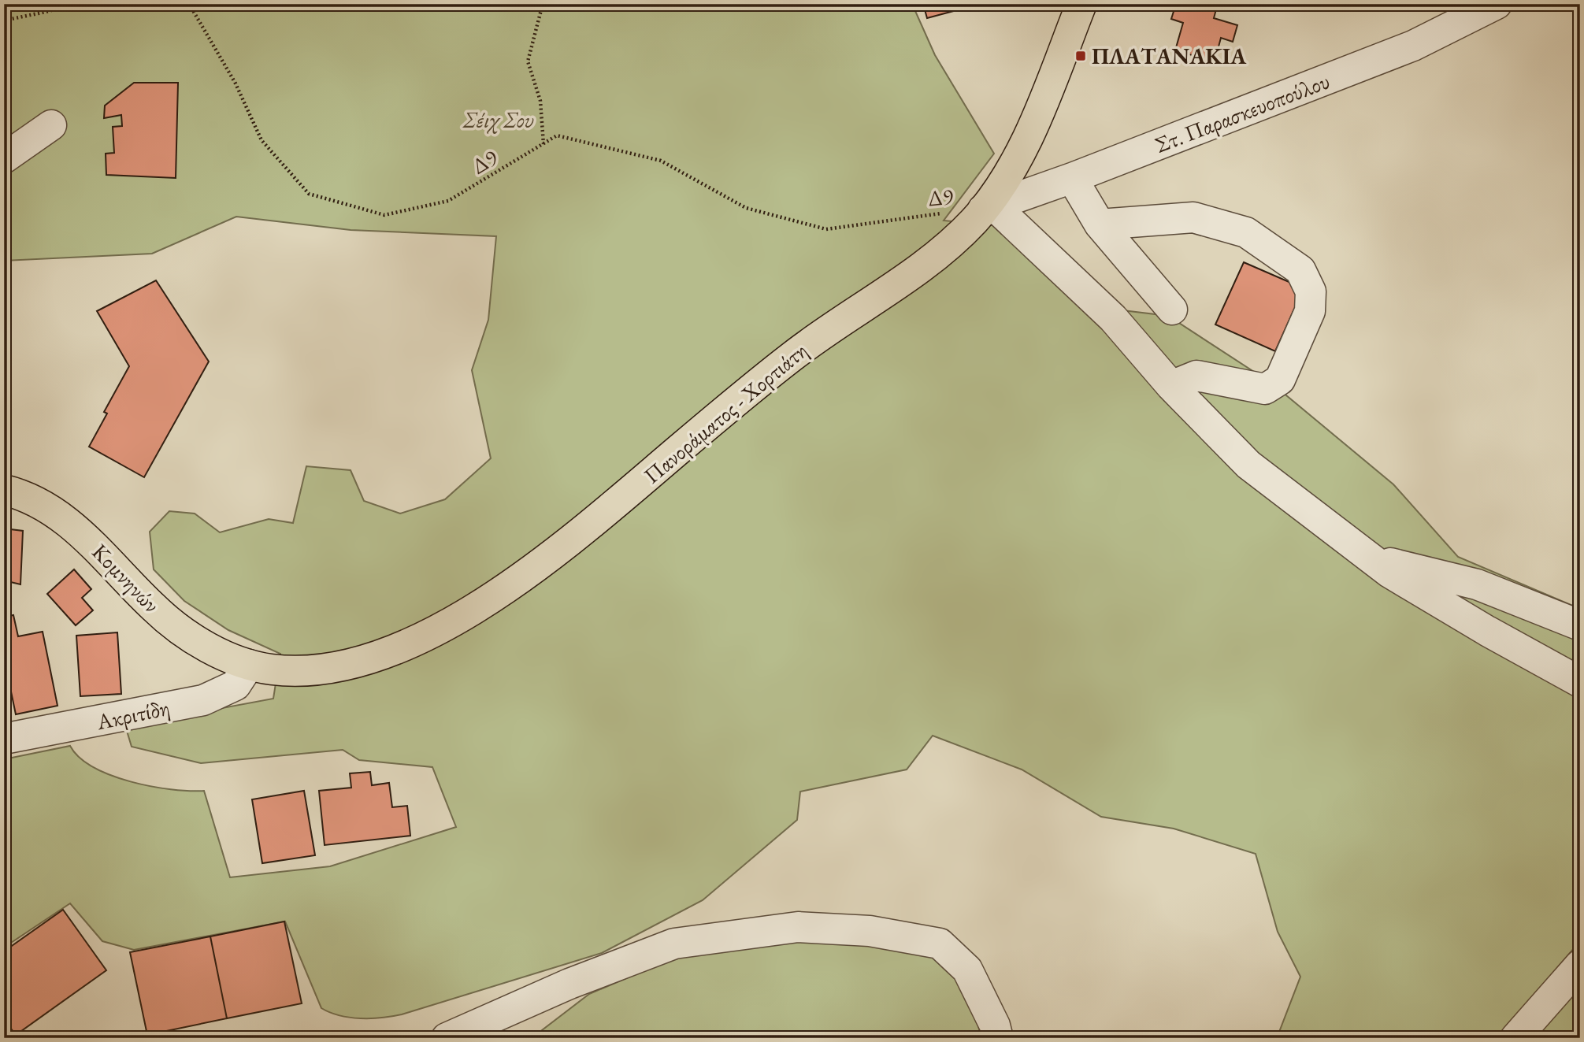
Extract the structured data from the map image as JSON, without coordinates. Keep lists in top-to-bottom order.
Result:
{
  "streets": {
    "main road": ["Πανοράματος - Χορτιάτη", "Κομνηνών"],
    "street": ["Στ. Παρασκευοπούλου", "Ακριτίδη"],
    "path": ["Δ9"]
  },
  "crossings": [
    ["Στ. Παρασκευοπούλου", "Δ9"],
    ["Στ. Παρασκευοπούλου", "Πανοράματος - Χορτιάτη"],
    ["Δ9", "Πανοράματος - Χορτιάτη"],
    ["Πανοράματος - Χορτιάτη", "Κομνηνών"],
    ["Πανοράματος - Χορτιάτη", "Ακριτίδη"],
    ["Κομνηνών", "Ακριτίδη"]
  ],
  "parks": ["Σέιχ Σου"],
  "places": {
    "transit": ["ΠΛΑΤΑΝΑΚΙΑ"]
  }
}
